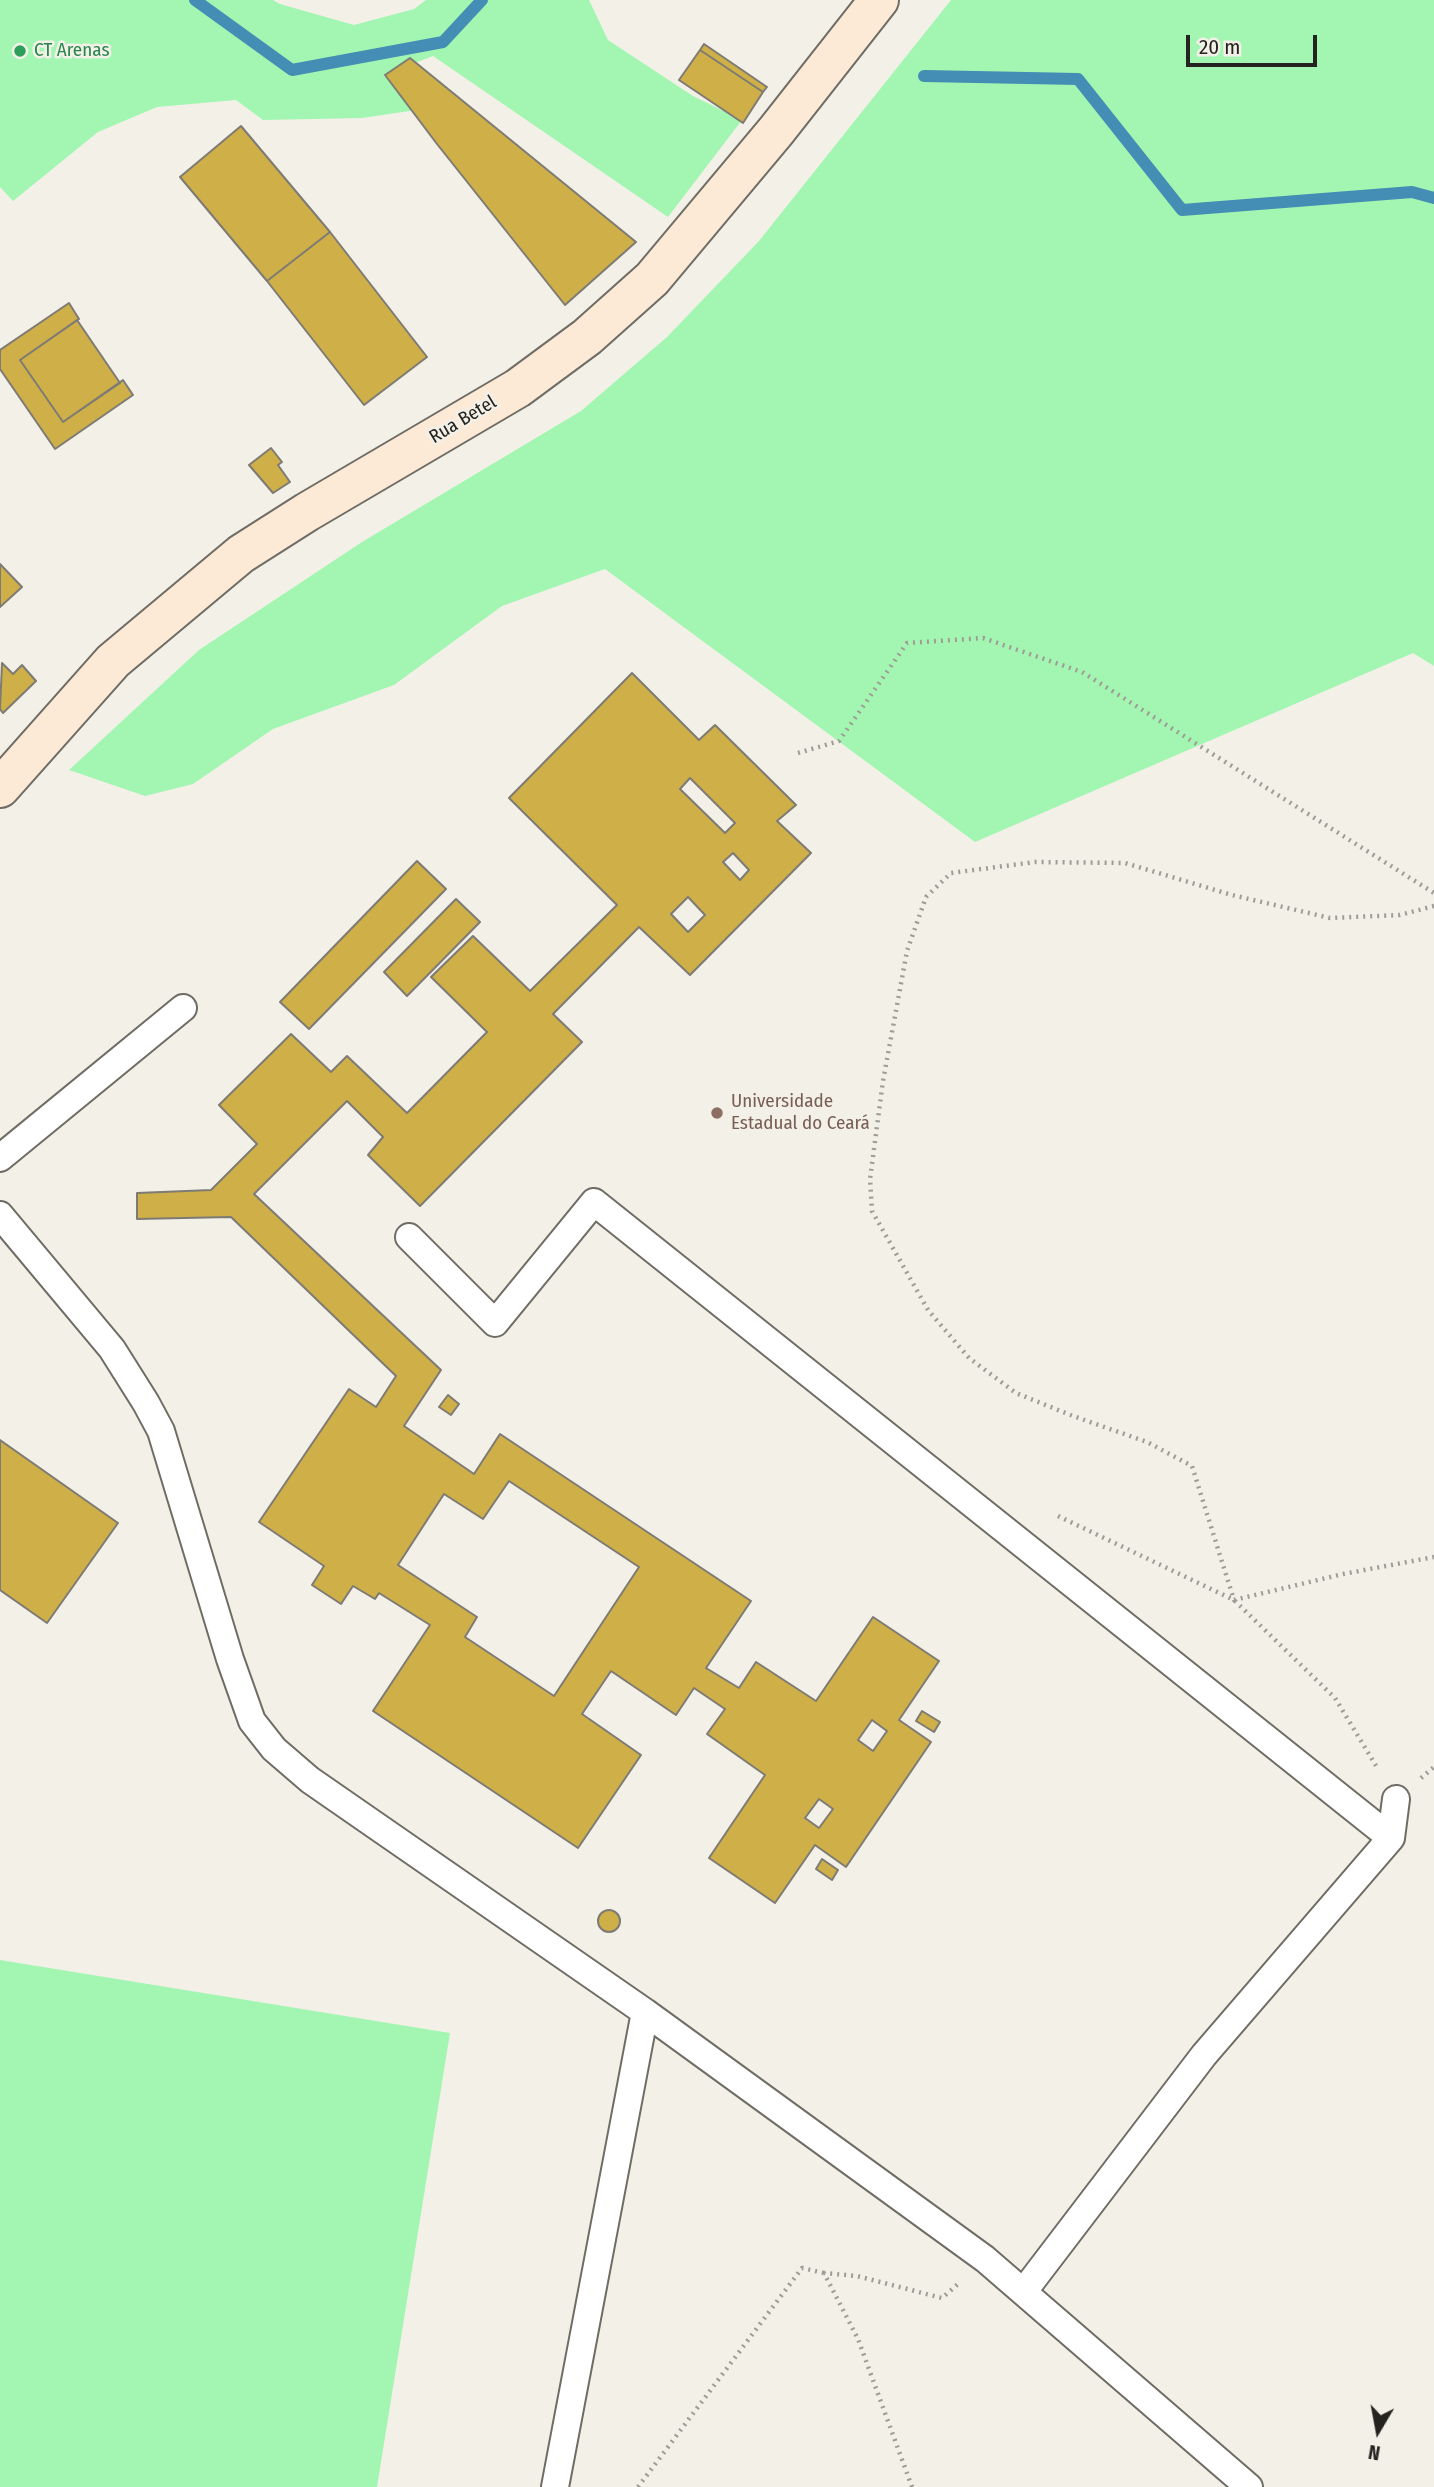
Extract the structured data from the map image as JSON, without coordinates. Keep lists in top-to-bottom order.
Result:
{
  "streets": {
    "street": ["Rua Betel"]
  },
  "places": ["CT Arenas", "Universidade Estadual do Ceará"],
  "scale_bar": "20 m",
  "north": "bottom"
}
